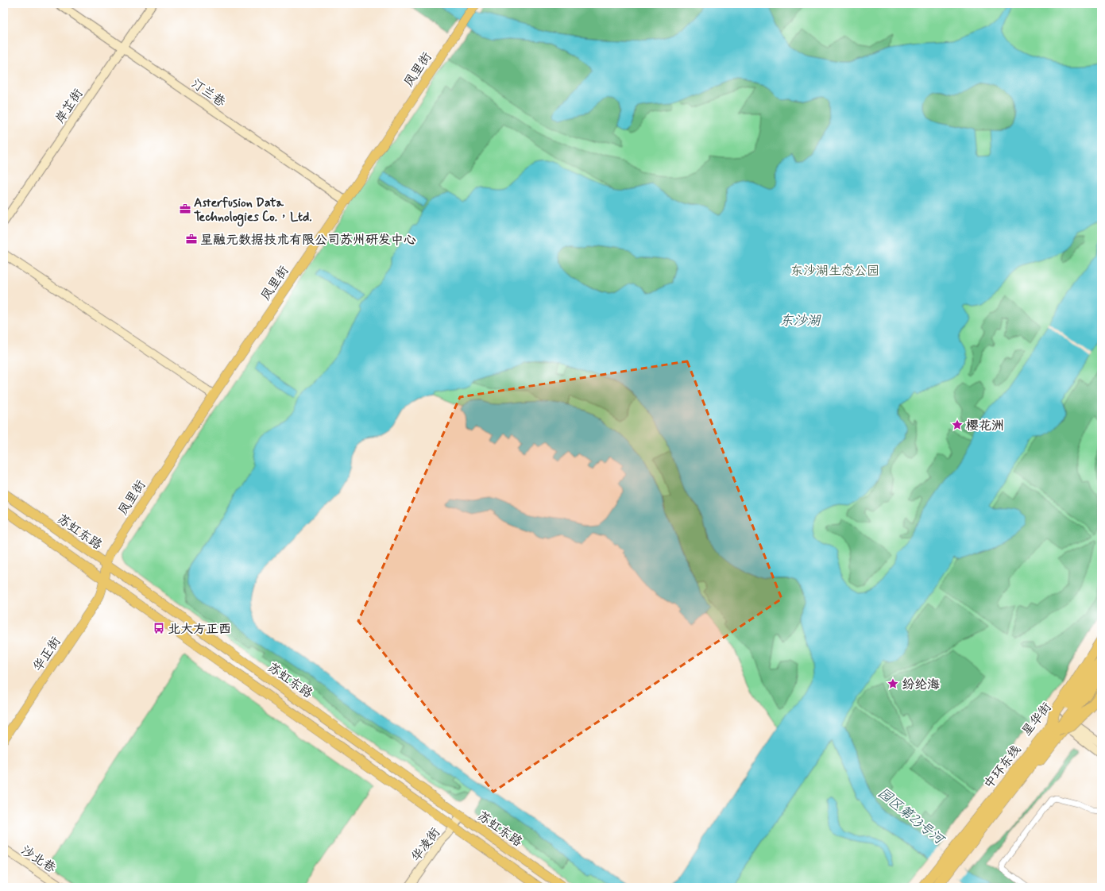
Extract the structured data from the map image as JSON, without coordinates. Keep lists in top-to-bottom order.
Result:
{
  "streets": {
    "highway": ["中环东线"],
    "main road": [
      "凤里街",
      "苏虹东路",
      "华正街",
      "星华街"
    ],
    "street": [
      "汀兰巷",
      "岸芷街",
      "华凌街",
      "沙北巷"
    ]
  },
  "crossings": [
    ["凤里街", "汀兰巷"],
    ["凤里街", "苏虹东路"],
    ["凤里街", "华正街"],
    ["汀兰巷", "岸芷街"],
    ["苏虹东路", "华正街"],
    ["苏虹东路", "华凌街"],
    ["星华街", "中环东线"]
  ],
  "water": ["东沙湖", "园区第23号河"],
  "parks": ["东沙湖生态公园"],
  "places": {
    "office": ["Asterfusion Data Technologies Co.，Ltd.", "星融元数据技术有限公司苏州研发中心"],
    "place": ["樱花洲", "纷纶海"],
    "bus stop": ["北大方正西"]
  }
}
